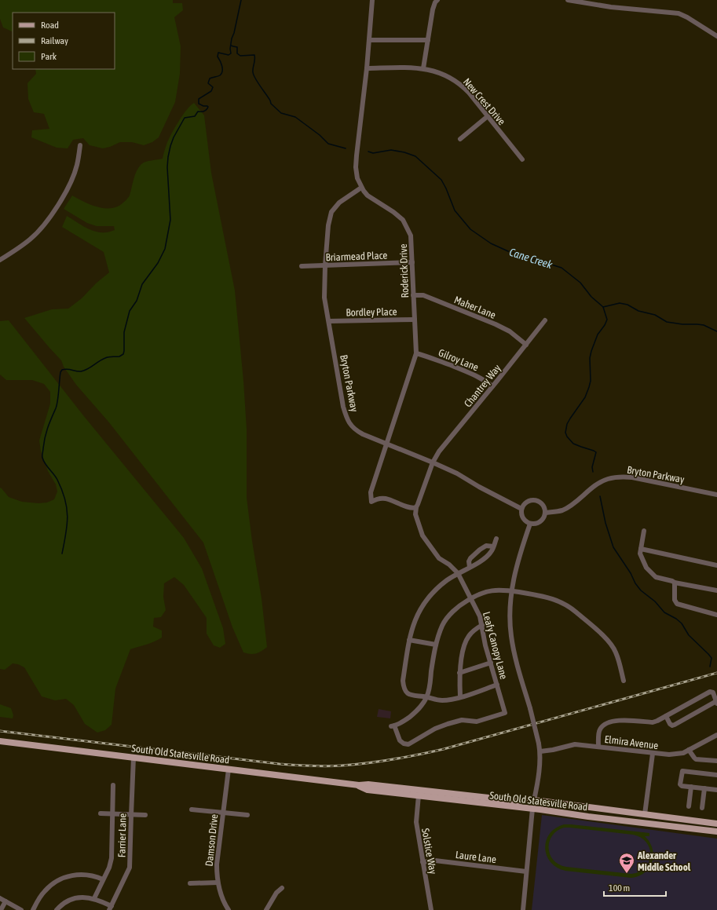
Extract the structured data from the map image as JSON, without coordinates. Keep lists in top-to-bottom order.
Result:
{
  "streets": {
    "main road": ["South Old Statesville Road"],
    "street": [
      "New Crest Drive",
      "Briarmead Place",
      "Roderick Drive",
      "Maher Lane",
      "Bordley Place",
      "Gilroy Lane",
      "Bryton Parkway",
      "Chantrey Way",
      "Leafy Canopy Lane",
      "Elmira Avenue",
      "Farrier Lane",
      "Damson Drive",
      "Solstice Way",
      "Laure Lane"
    ]
  },
  "crossings": [
    ["New Crest Drive", "Roderick Drive"],
    ["Briarmead Place", "Roderick Drive"],
    ["Briarmead Place", "Bryton Parkway"],
    ["Roderick Drive", "Maher Lane"],
    ["Roderick Drive", "Bordley Place"],
    ["Roderick Drive", "Gilroy Lane"],
    ["Roderick Drive", "Bryton Parkway"],
    ["Roderick Drive", "Chantrey Way"],
    ["Roderick Drive", "Leafy Canopy Lane"],
    ["Maher Lane", "Chantrey Way"],
    ["Bordley Place", "Bryton Parkway"],
    ["Gilroy Lane", "Chantrey Way"],
    ["Bryton Parkway", "Chantrey Way"],
    ["Chantrey Way", "Leafy Canopy Lane"],
    ["South Old Statesville Road", "Farrier Lane"],
    ["South Old Statesville Road", "Damson Drive"],
    ["South Old Statesville Road", "Solstice Way"],
    ["Solstice Way", "Laure Lane"]
  ],
  "water": ["Cane Creek"],
  "places": {
    "school or university": ["Alexander Middle School"]
  },
  "legend": ["Road", "Railway", "Park"],
  "scale_bar": "100 m"
}
